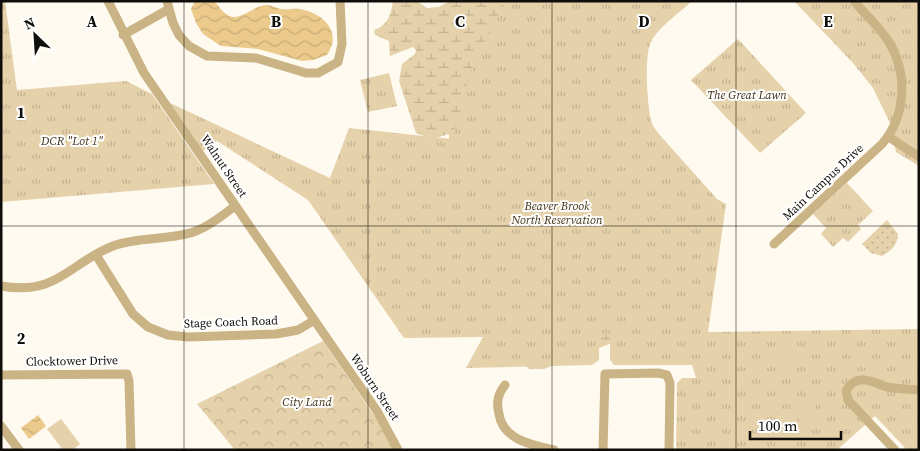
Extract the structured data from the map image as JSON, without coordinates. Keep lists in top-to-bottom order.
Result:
{
  "streets": {
    "street": [
      "Walnut Street",
      "Main Campus Drive",
      "Stage Coach Road",
      "Clocktower Drive",
      "Woburn Street"
    ]
  },
  "crossings": [
    ["Walnut Street", "Stage Coach Road"],
    ["Walnut Street", "Woburn Street"]
  ],
  "parks": [
    "The Great Lawn",
    "DCR \"Lot 1\"",
    "Beaver Brook North Reservation",
    "City Land"
  ],
  "scale_bar": "100 m",
  "north": "top left",
  "grid": {
    "columns": [
      "A",
      "B",
      "C",
      "D",
      "E"
    ],
    "rows": ["1", "2"]
  }
}
